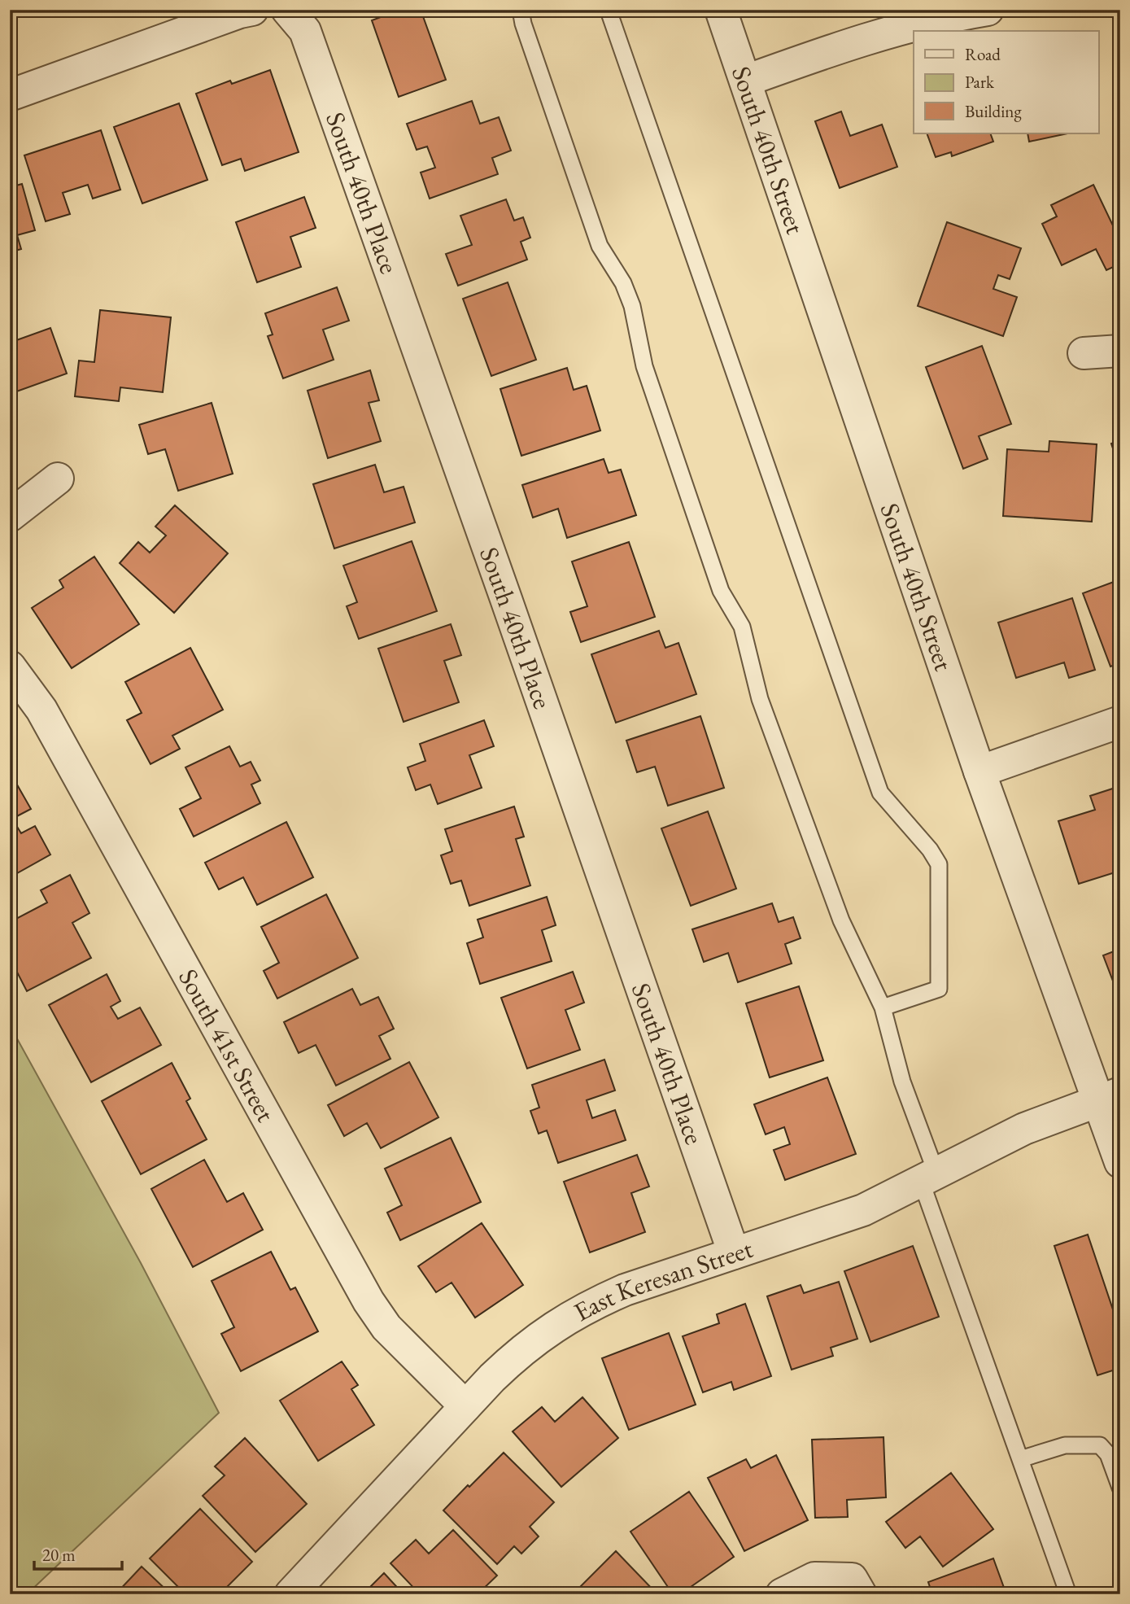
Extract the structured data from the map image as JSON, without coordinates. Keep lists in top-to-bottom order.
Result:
{
  "streets": {
    "street": [
      "South 40th Street",
      "South 40th Place",
      "South 41st Street",
      "East Keresan Street"
    ]
  },
  "crossings": [
    ["South 40th Street", "East Keresan Street"],
    ["South 40th Place", "East Keresan Street"],
    ["South 41st Street", "East Keresan Street"]
  ],
  "legend": ["Road", "Park", "Building"],
  "scale_bar": "20 m"
}
